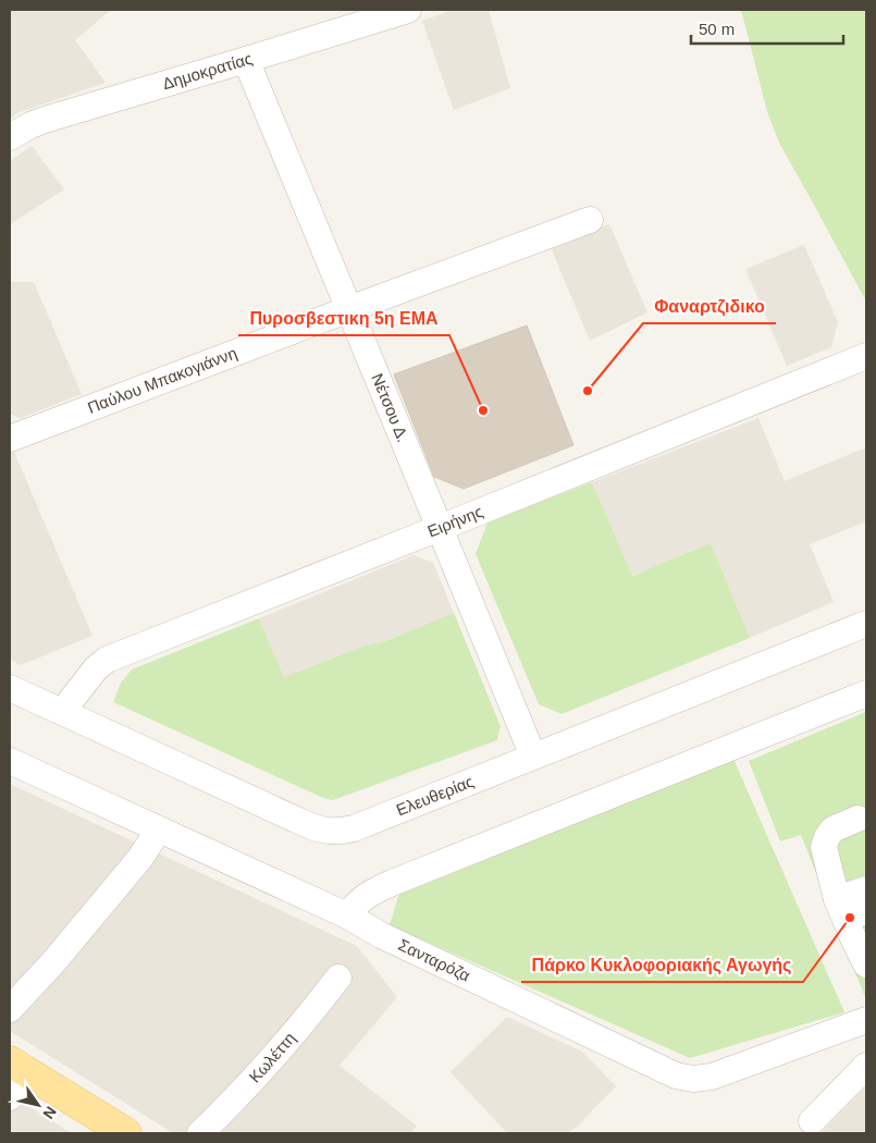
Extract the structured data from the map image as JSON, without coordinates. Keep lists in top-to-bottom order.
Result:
{
  "streets": {
    "street": [
      "Δημοκρατίας",
      "Παύλου Μπακογιάννη",
      "Νέτσου Δ.",
      "Ειρήνης",
      "Ελευθερίας",
      "Σανταρόζα",
      "Κωλέττη"
    ]
  },
  "crossings": [
    ["Δημοκρατίας", "Νέτσου Δ."],
    ["Παύλου Μπακογιάννη", "Νέτσου Δ."],
    ["Νέτσου Δ.", "Ειρήνης"],
    ["Νέτσου Δ.", "Ελευθερίας"],
    ["Ειρήνης", "Ελευθερίας"]
  ],
  "places": ["Φαναρτζιδικο", "Πυροσβεστικη 5η ΕΜΑ", "Πάρκο Κυκλοφοριακής Αγωγής"],
  "scale_bar": "50 m",
  "north": "bottom right"
}
